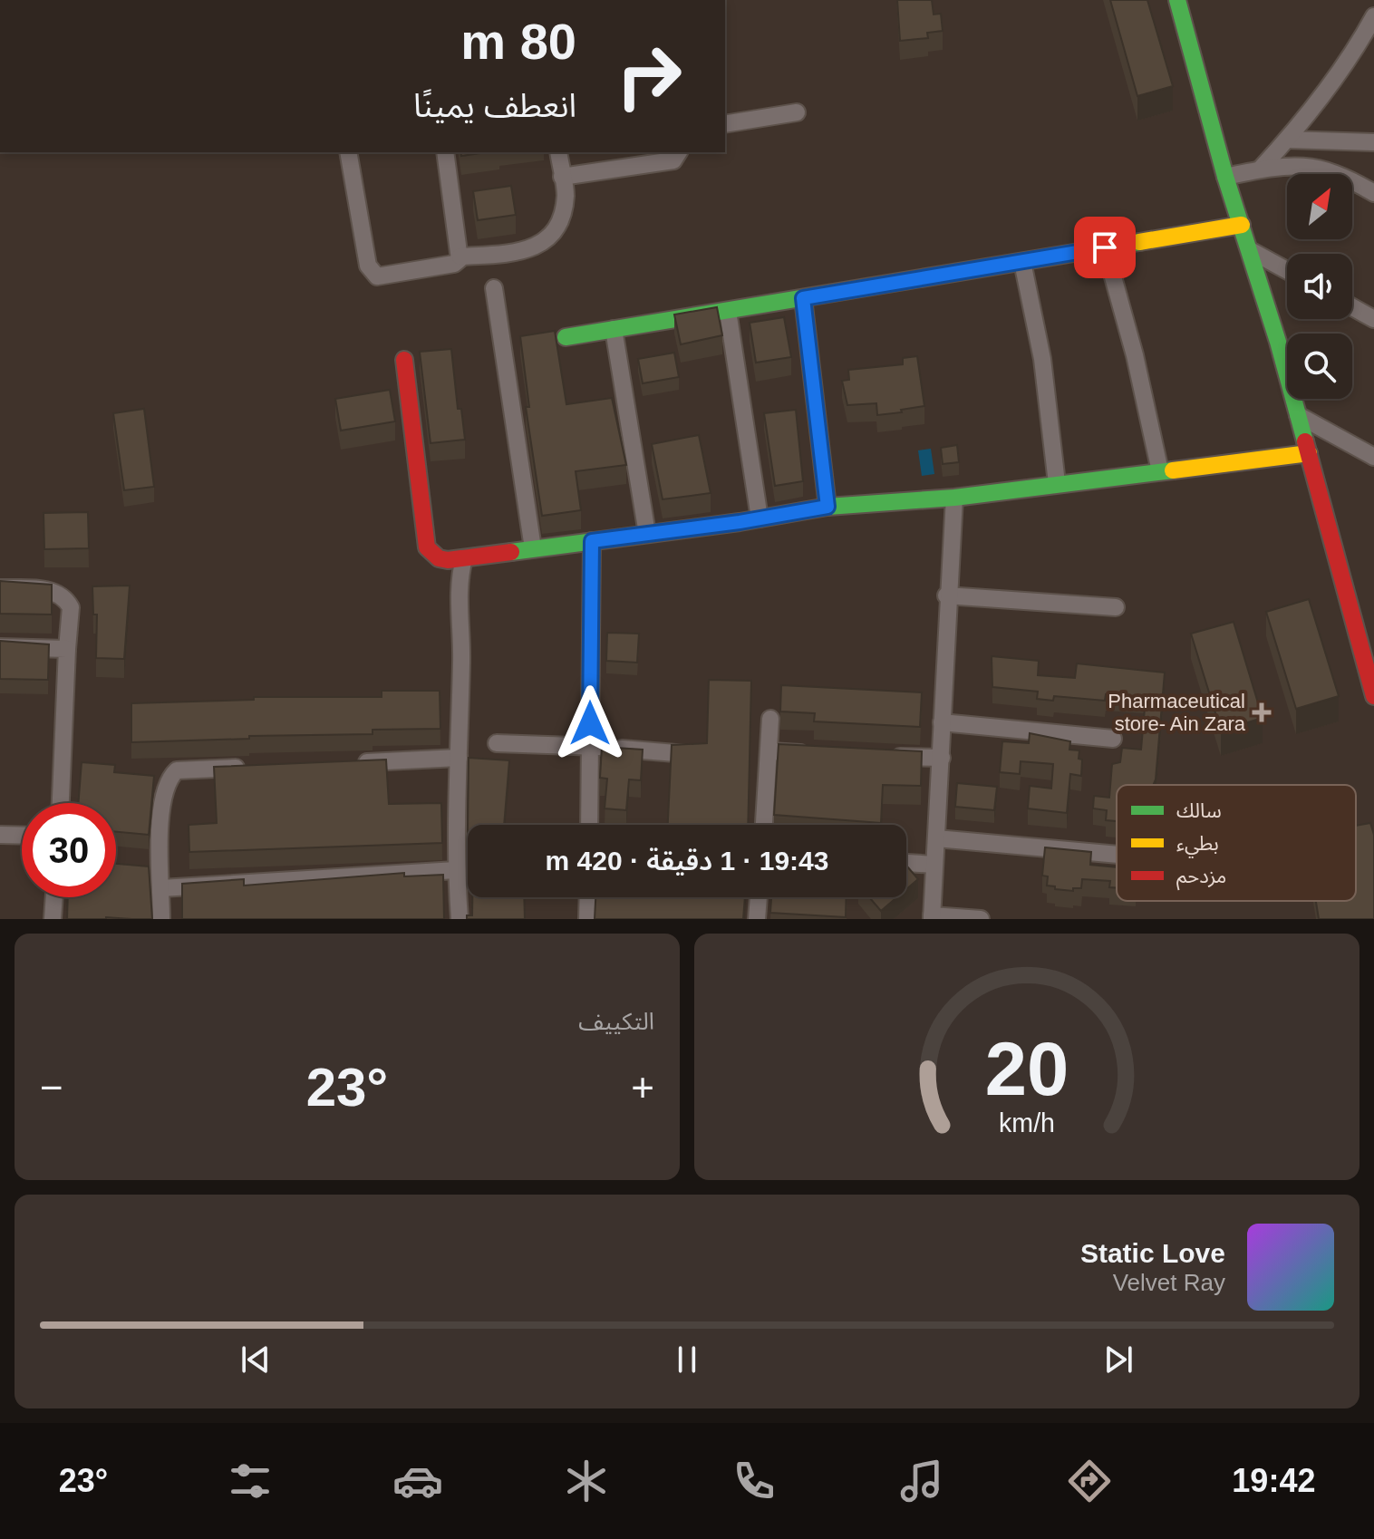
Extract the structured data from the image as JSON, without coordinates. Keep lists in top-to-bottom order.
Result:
{
  "places": {
    "health": ["Pharmaceutical store- Ain Zara"]
  },
  "legend": ["سالك", "بطيء", "مزدحم"],
  "north": "top right",
  "page": {
    "turn": ["80 m", "انعطف يمينًا"],
    "limit": "30",
    "trip": "19:43 · 1 دقيقة · 420 m",
    "tile": "التكييف",
    "heat": ["−", "23°", "+"],
    "song": ["Static Love", "Velvet Ray"],
    "tabs": ["19:42", "23°"],
    "gauge": ["20", "km/h"]
  }
}
